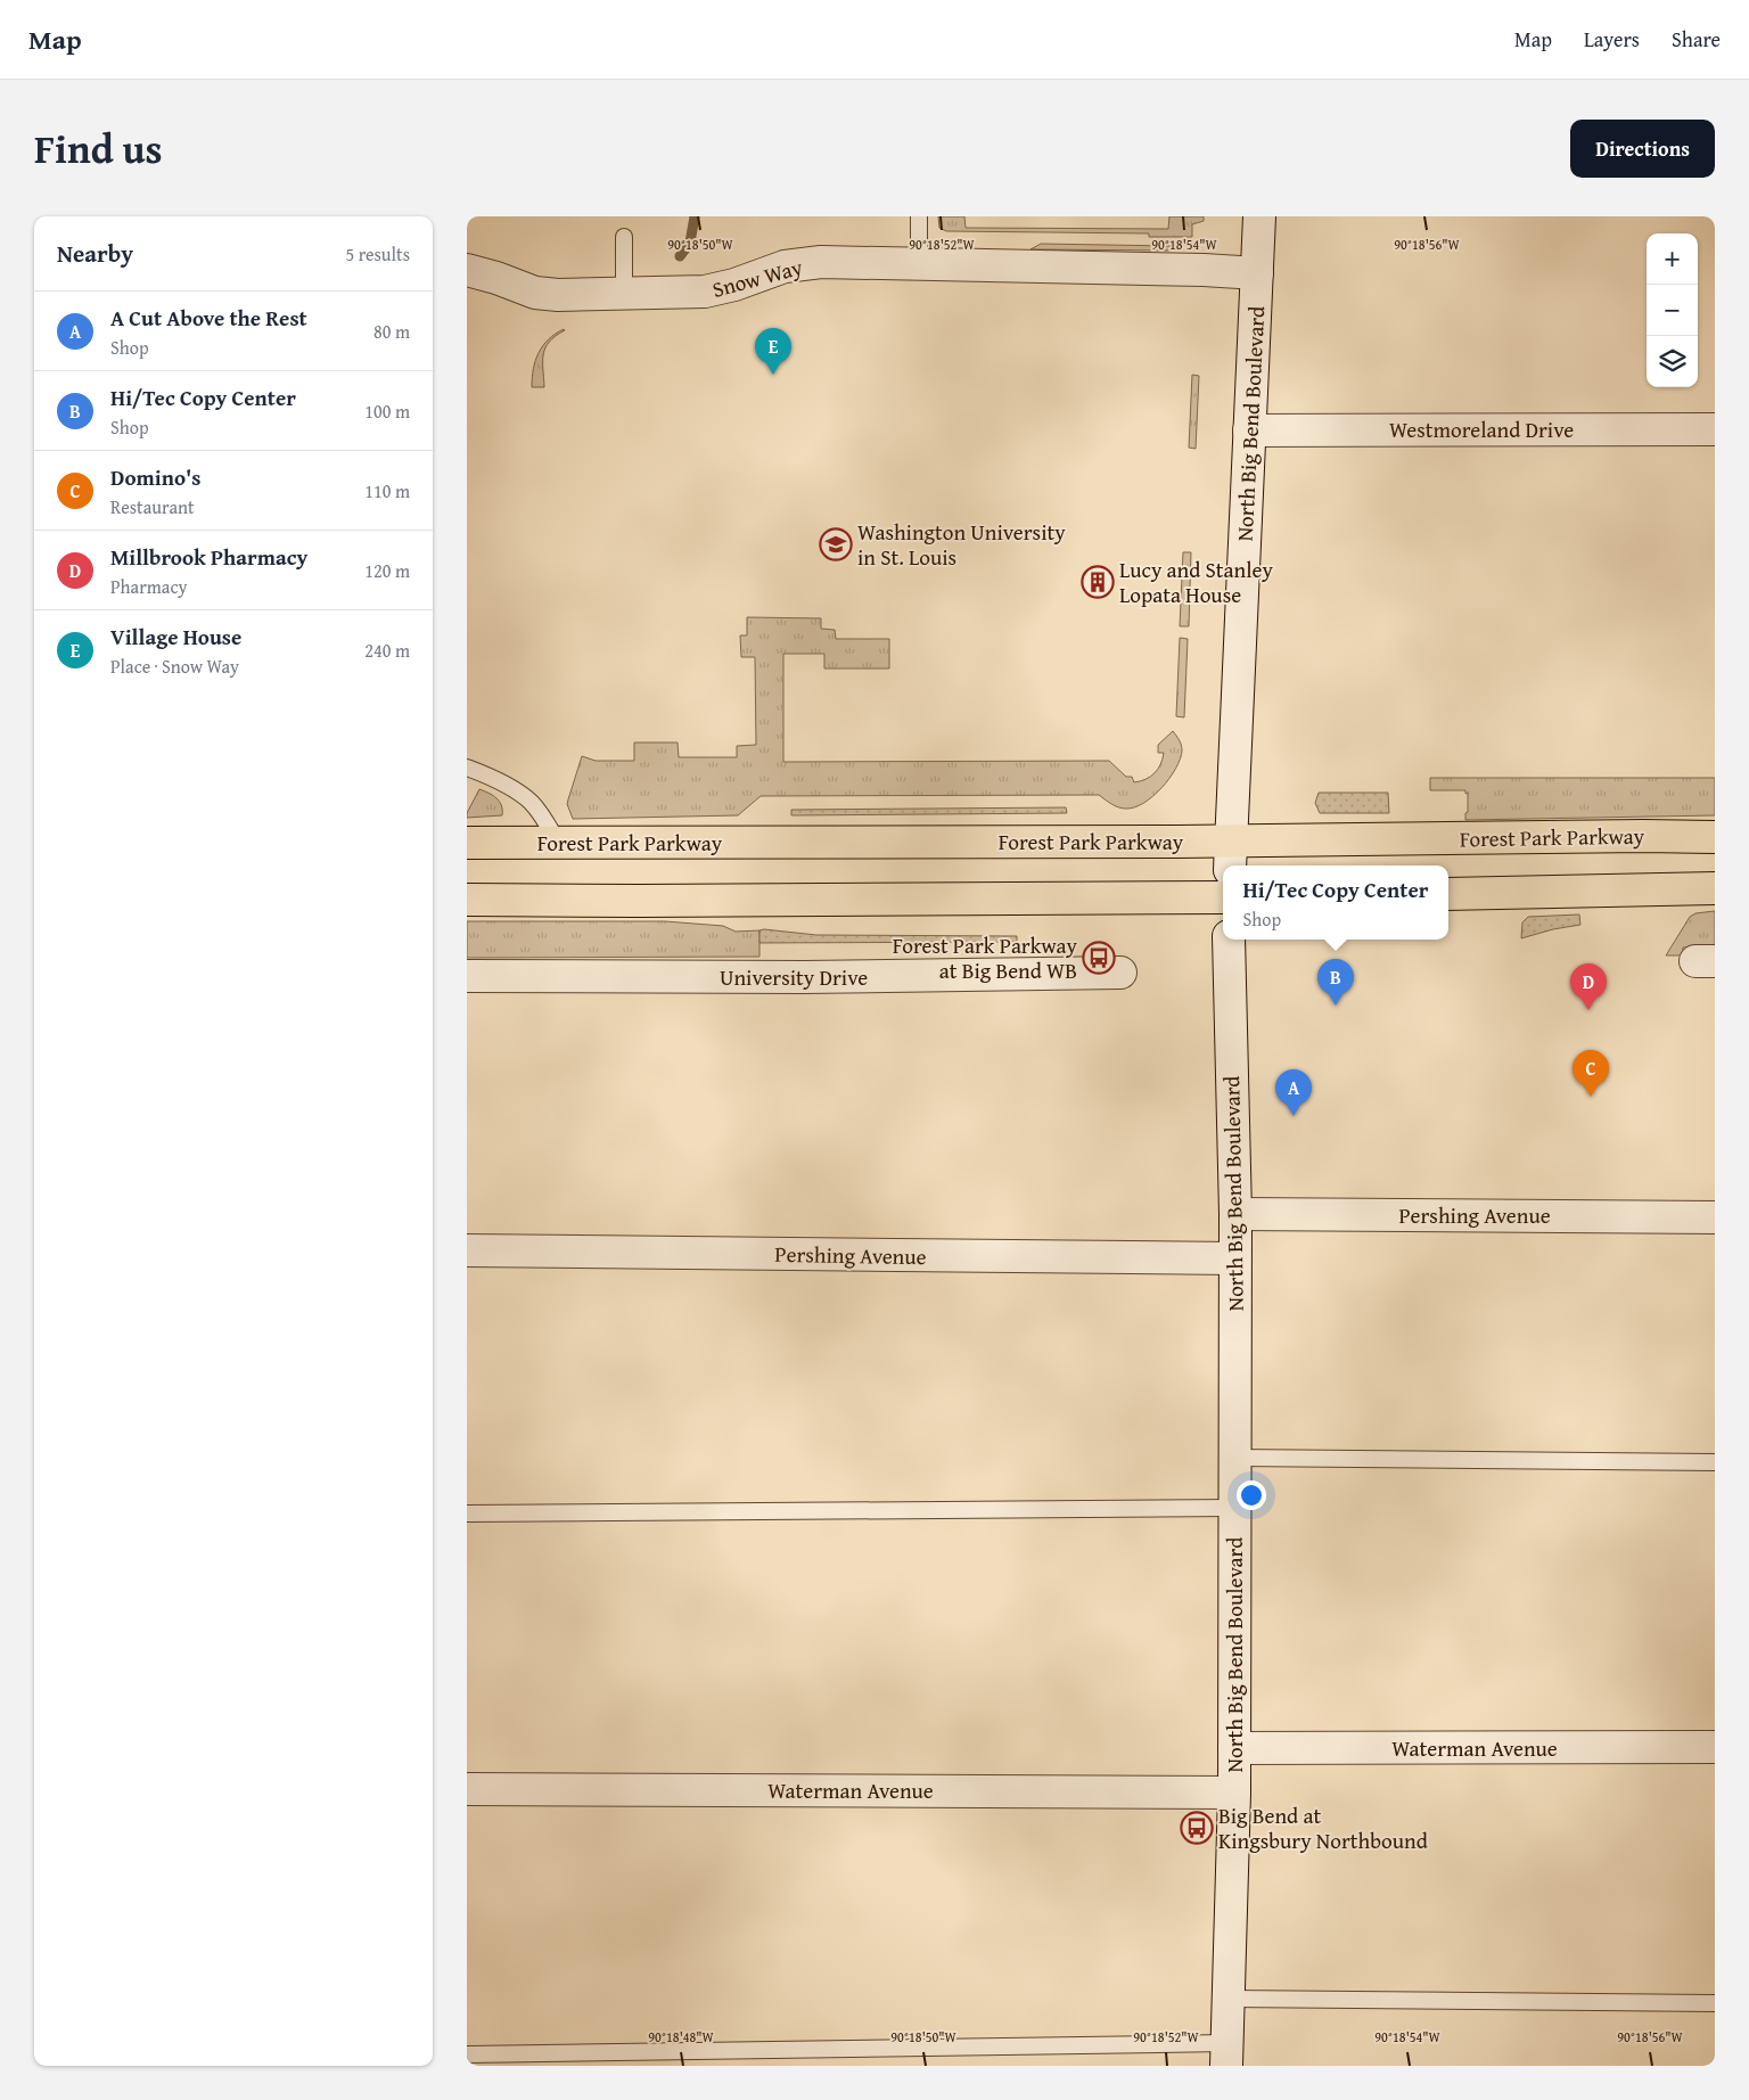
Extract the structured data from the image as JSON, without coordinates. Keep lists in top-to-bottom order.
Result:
{
  "streets": {
    "main road": ["Forest Park Parkway"],
    "street": [
      "Snow Way",
      "North Big Bend Boulevard",
      "Westmoreland Drive",
      "University Drive",
      "Pershing Avenue",
      "Waterman Avenue"
    ]
  },
  "crossings": [
    ["Snow Way", "North Big Bend Boulevard"],
    ["North Big Bend Boulevard", "Westmoreland Drive"],
    ["North Big Bend Boulevard", "Forest Park Parkway"],
    ["North Big Bend Boulevard", "Pershing Avenue"],
    ["North Big Bend Boulevard", "Waterman Avenue"]
  ],
  "places": {
    "school or university": ["Washington University in St. Louis"],
    "building": ["Lucy and Stanley Lopata House"],
    "bus stop": ["Forest Park Parkway at Big Bend WB", "Big Bend at Kingsbury Northbound"]
  },
  "page": {
    "header": "Map",
    "nav": ["Map", "Layers", "Share"],
    "title": "Find us",
    "buttons": "Directions",
    "heading": ["Nearby", "5 results"],
    "map_buttons": ["+", "−"],
    "list": [
      {
        "mark": "A",
        "name": "A Cut Above the Rest",
        "note": "Shop",
        "value": "80 m"
      },
      {
        "mark": "B",
        "name": "Hi/Tec Copy Center",
        "note": "Shop",
        "value": "100 m"
      },
      {
        "mark": "C",
        "name": "Domino's",
        "note": "Restaurant",
        "value": "110 m"
      },
      {
        "mark": "D",
        "name": "Millbrook Pharmacy",
        "note": "Pharmacy",
        "value": "120 m"
      },
      {
        "mark": "E",
        "name": "Village House",
        "note": "Place · Snow Way",
        "value": "240 m"
      }
    ],
    "pins": [
      "E",
      "B",
      "D",
      "C",
      "A"
    ],
    "popup": ["Hi/Tec Copy Center", "Shop"]
  },
  "coordinates": [
    "90°18'50\"W",
    "90°18'52\"W",
    "90°18'54\"W",
    "90°18'56\"W",
    "90°18'48\"W"
  ]
}
